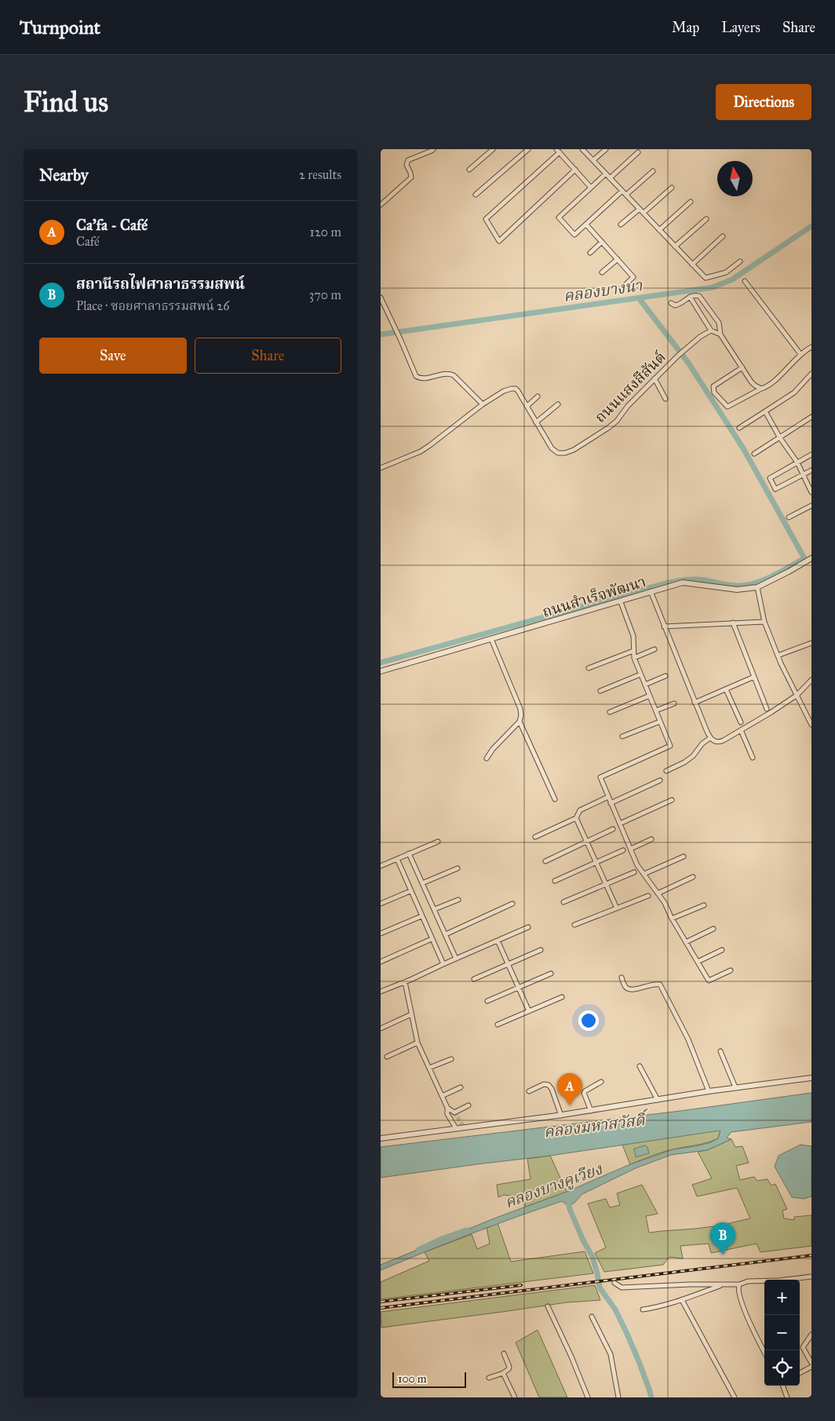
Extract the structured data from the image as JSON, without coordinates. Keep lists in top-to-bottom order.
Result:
{
  "streets": {
    "street": ["ถนนแสงสีสันต์", "ถนนสำเร็จพัฒนา"]
  },
  "water": ["คลองบางนา", "คลองมหาสวัสดิ์", "คลองบางคูเวียง"],
  "scale_bar": "100 m",
  "north": "top",
  "page": {
    "header": "Turnpoint",
    "nav": ["Map", "Layers", "Share"],
    "buttons": [
      "Directions",
      ["Save", "Share"]
    ],
    "title": "Find us",
    "heading": ["Nearby", "2 results"],
    "list": [
      {
        "mark": "A",
        "name": "Ca’fa - Café",
        "note": "Café",
        "value": "120 m"
      },
      {
        "mark": "B",
        "name": "สถานีรถไฟศาลาธรรมสพน์",
        "note": "Place · ซอยศาลาธรรมสพน์ 26",
        "value": "370 m"
      }
    ],
    "pins": ["A", "B"],
    "map_buttons": ["+", "−"],
    "scale": "100 m"
  }
}
